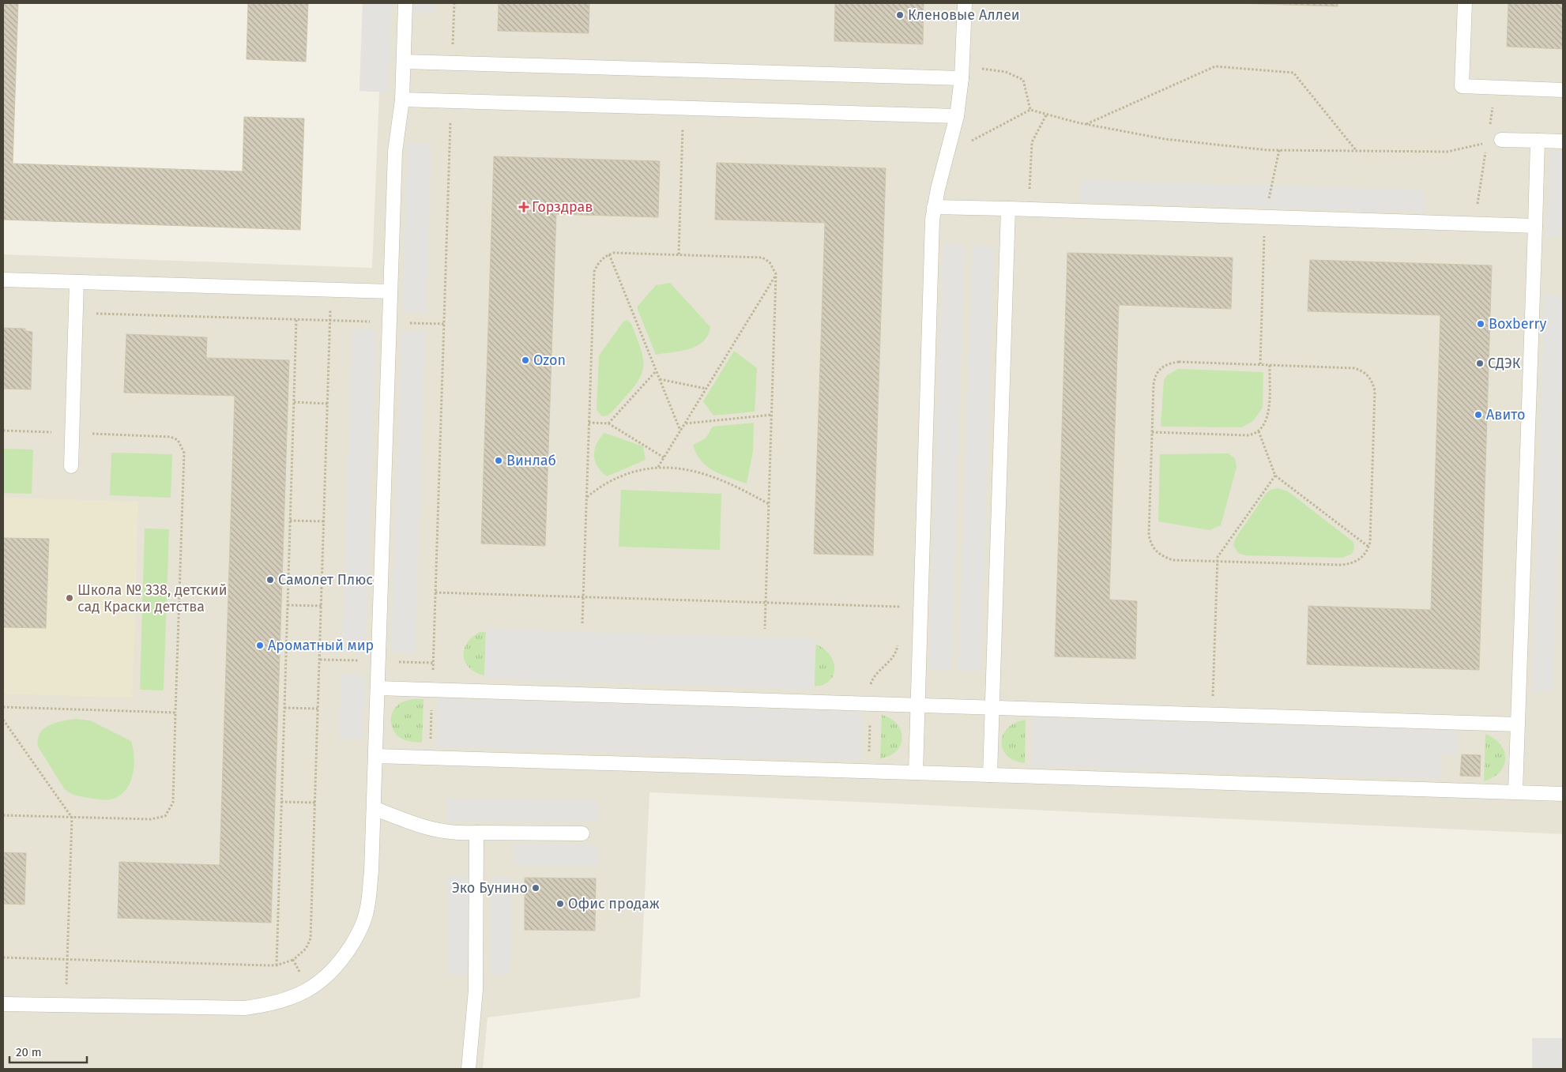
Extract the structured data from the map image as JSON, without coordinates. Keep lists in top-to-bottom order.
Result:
{
  "places": {
    "other": [
      "Кленовые Аллеи",
      "Boxberry",
      "Ozon",
      "СДЭК",
      "Авито",
      "Винлаб",
      "Самолет Плюс",
      "Школа № 338, детский сад Краски детства",
      "Ароматный мир",
      "Эко Бунино",
      "Офис продаж"
    ],
    "health": ["Горздрав"]
  },
  "scale_bar": "20 m"
}
